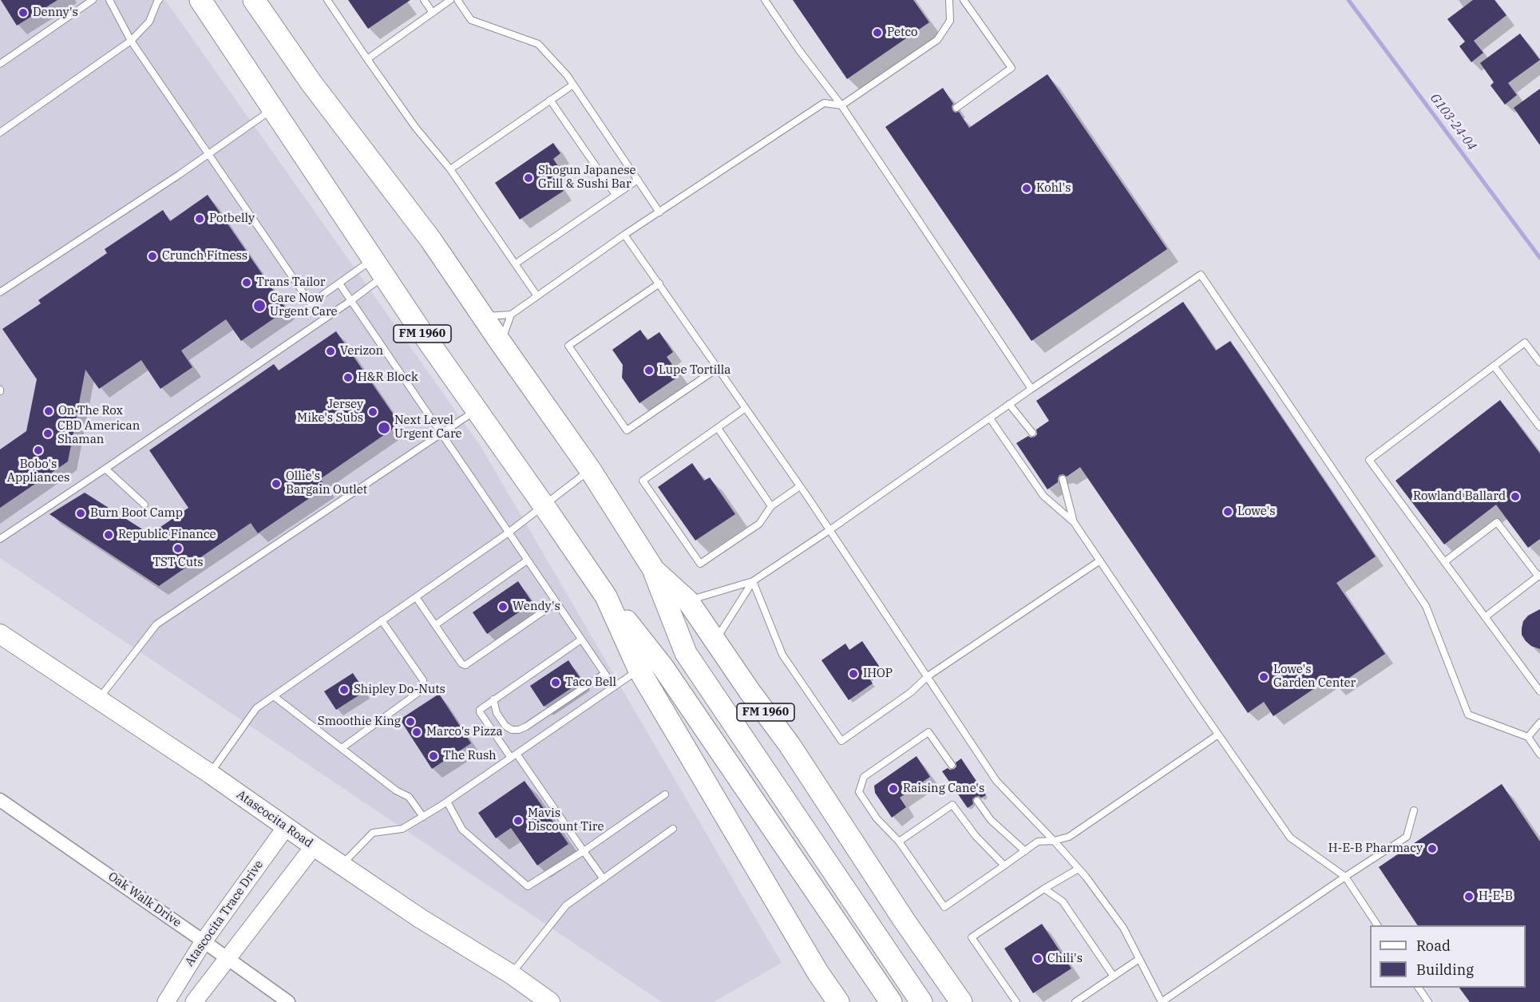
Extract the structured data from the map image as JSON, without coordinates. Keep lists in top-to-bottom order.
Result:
{
  "streets": {
    "main road": ["FM 1960", "Atascocita Road"],
    "street": ["Oak Walk Drive", "Atascocita Trace Drive"]
  },
  "crossings": [
    ["Atascocita Road", "Atascocita Trace Drive"],
    ["Oak Walk Drive", "Atascocita Trace Drive"]
  ],
  "water": ["G103-24-04"],
  "places": [
    "Denny's",
    "Petco",
    "Shogun Japanese Grill & Sushi Bar",
    "Kohl's",
    "Potbelly",
    "Crunch Fitness",
    "Trans Tailor",
    "Care Now Urgent Care",
    "Verizon",
    "Lupe Tortilla",
    "H&R Block",
    "On The Rox",
    "Jersey Mike's Subs",
    "Next Level Urgent Care",
    "CBD American Shaman",
    "Bobo's Appliances",
    "Ollie's Bargain Outlet",
    "Rowland Ballard",
    "Lowe's",
    "Burn Boot Camp",
    "Republic Finance",
    "TST Cuts",
    "Wendy's",
    "IHOP",
    "Lowe's Garden Center",
    "Taco Bell",
    "Shipley Do-Nuts",
    "Smoothie King",
    "Marco's Pizza",
    "The Rush",
    "Raising Cane's",
    "Mavis Discount Tire",
    "H-E-B Pharmacy",
    "H-E-B",
    "Chili's"
  ],
  "legend": ["Road", "Building"]
}
